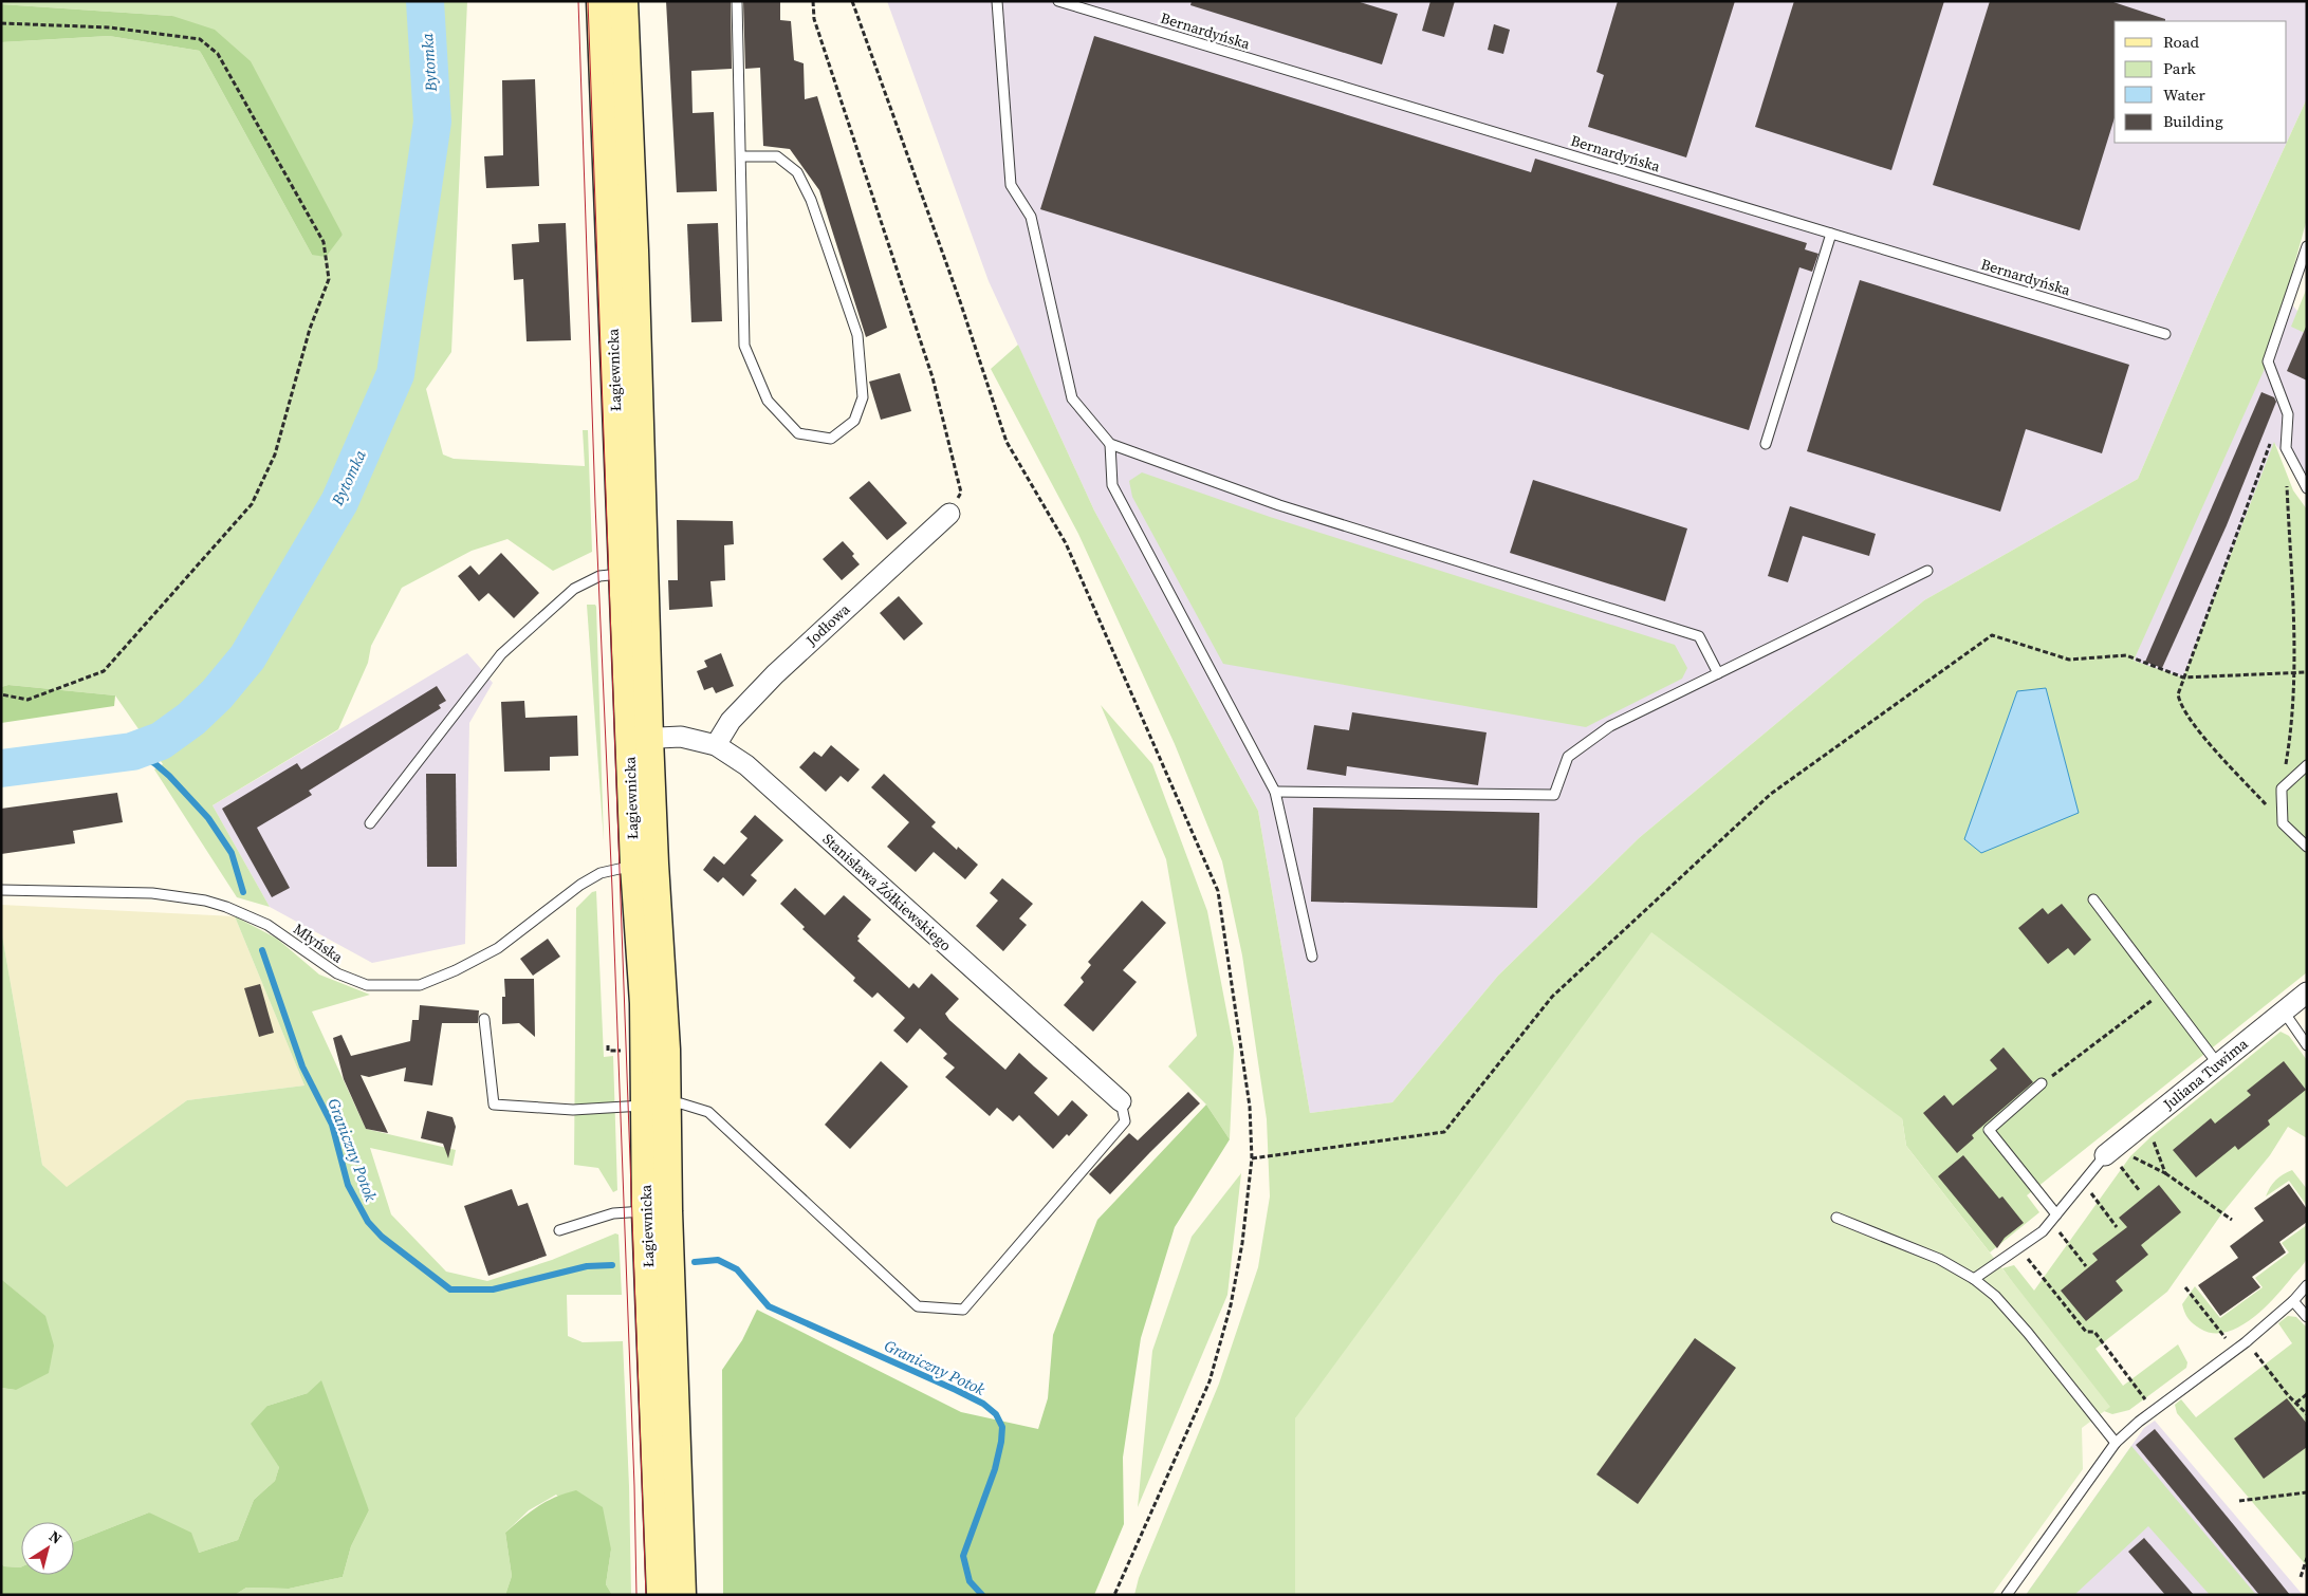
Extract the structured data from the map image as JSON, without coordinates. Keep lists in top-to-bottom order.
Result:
{
  "streets": {
    "main road": ["Łagiewnicka"],
    "street": ["Jodłowa", "Stanisława Żółkiewskiego", "Juliana Tuwima"],
    "lane": ["Bernardyńska", "Młyńska"]
  },
  "crossings": [
    ["Łagiewnicka", "Stanisława Żółkiewskiego"],
    ["Łagiewnicka", "Młyńska"],
    ["Jodłowa", "Stanisława Żółkiewskiego"]
  ],
  "water": ["Bytomka", "Graniczny Potok"],
  "legend": [
    "Road",
    "Park",
    "Water",
    "Building"
  ],
  "north": "top right"
}
